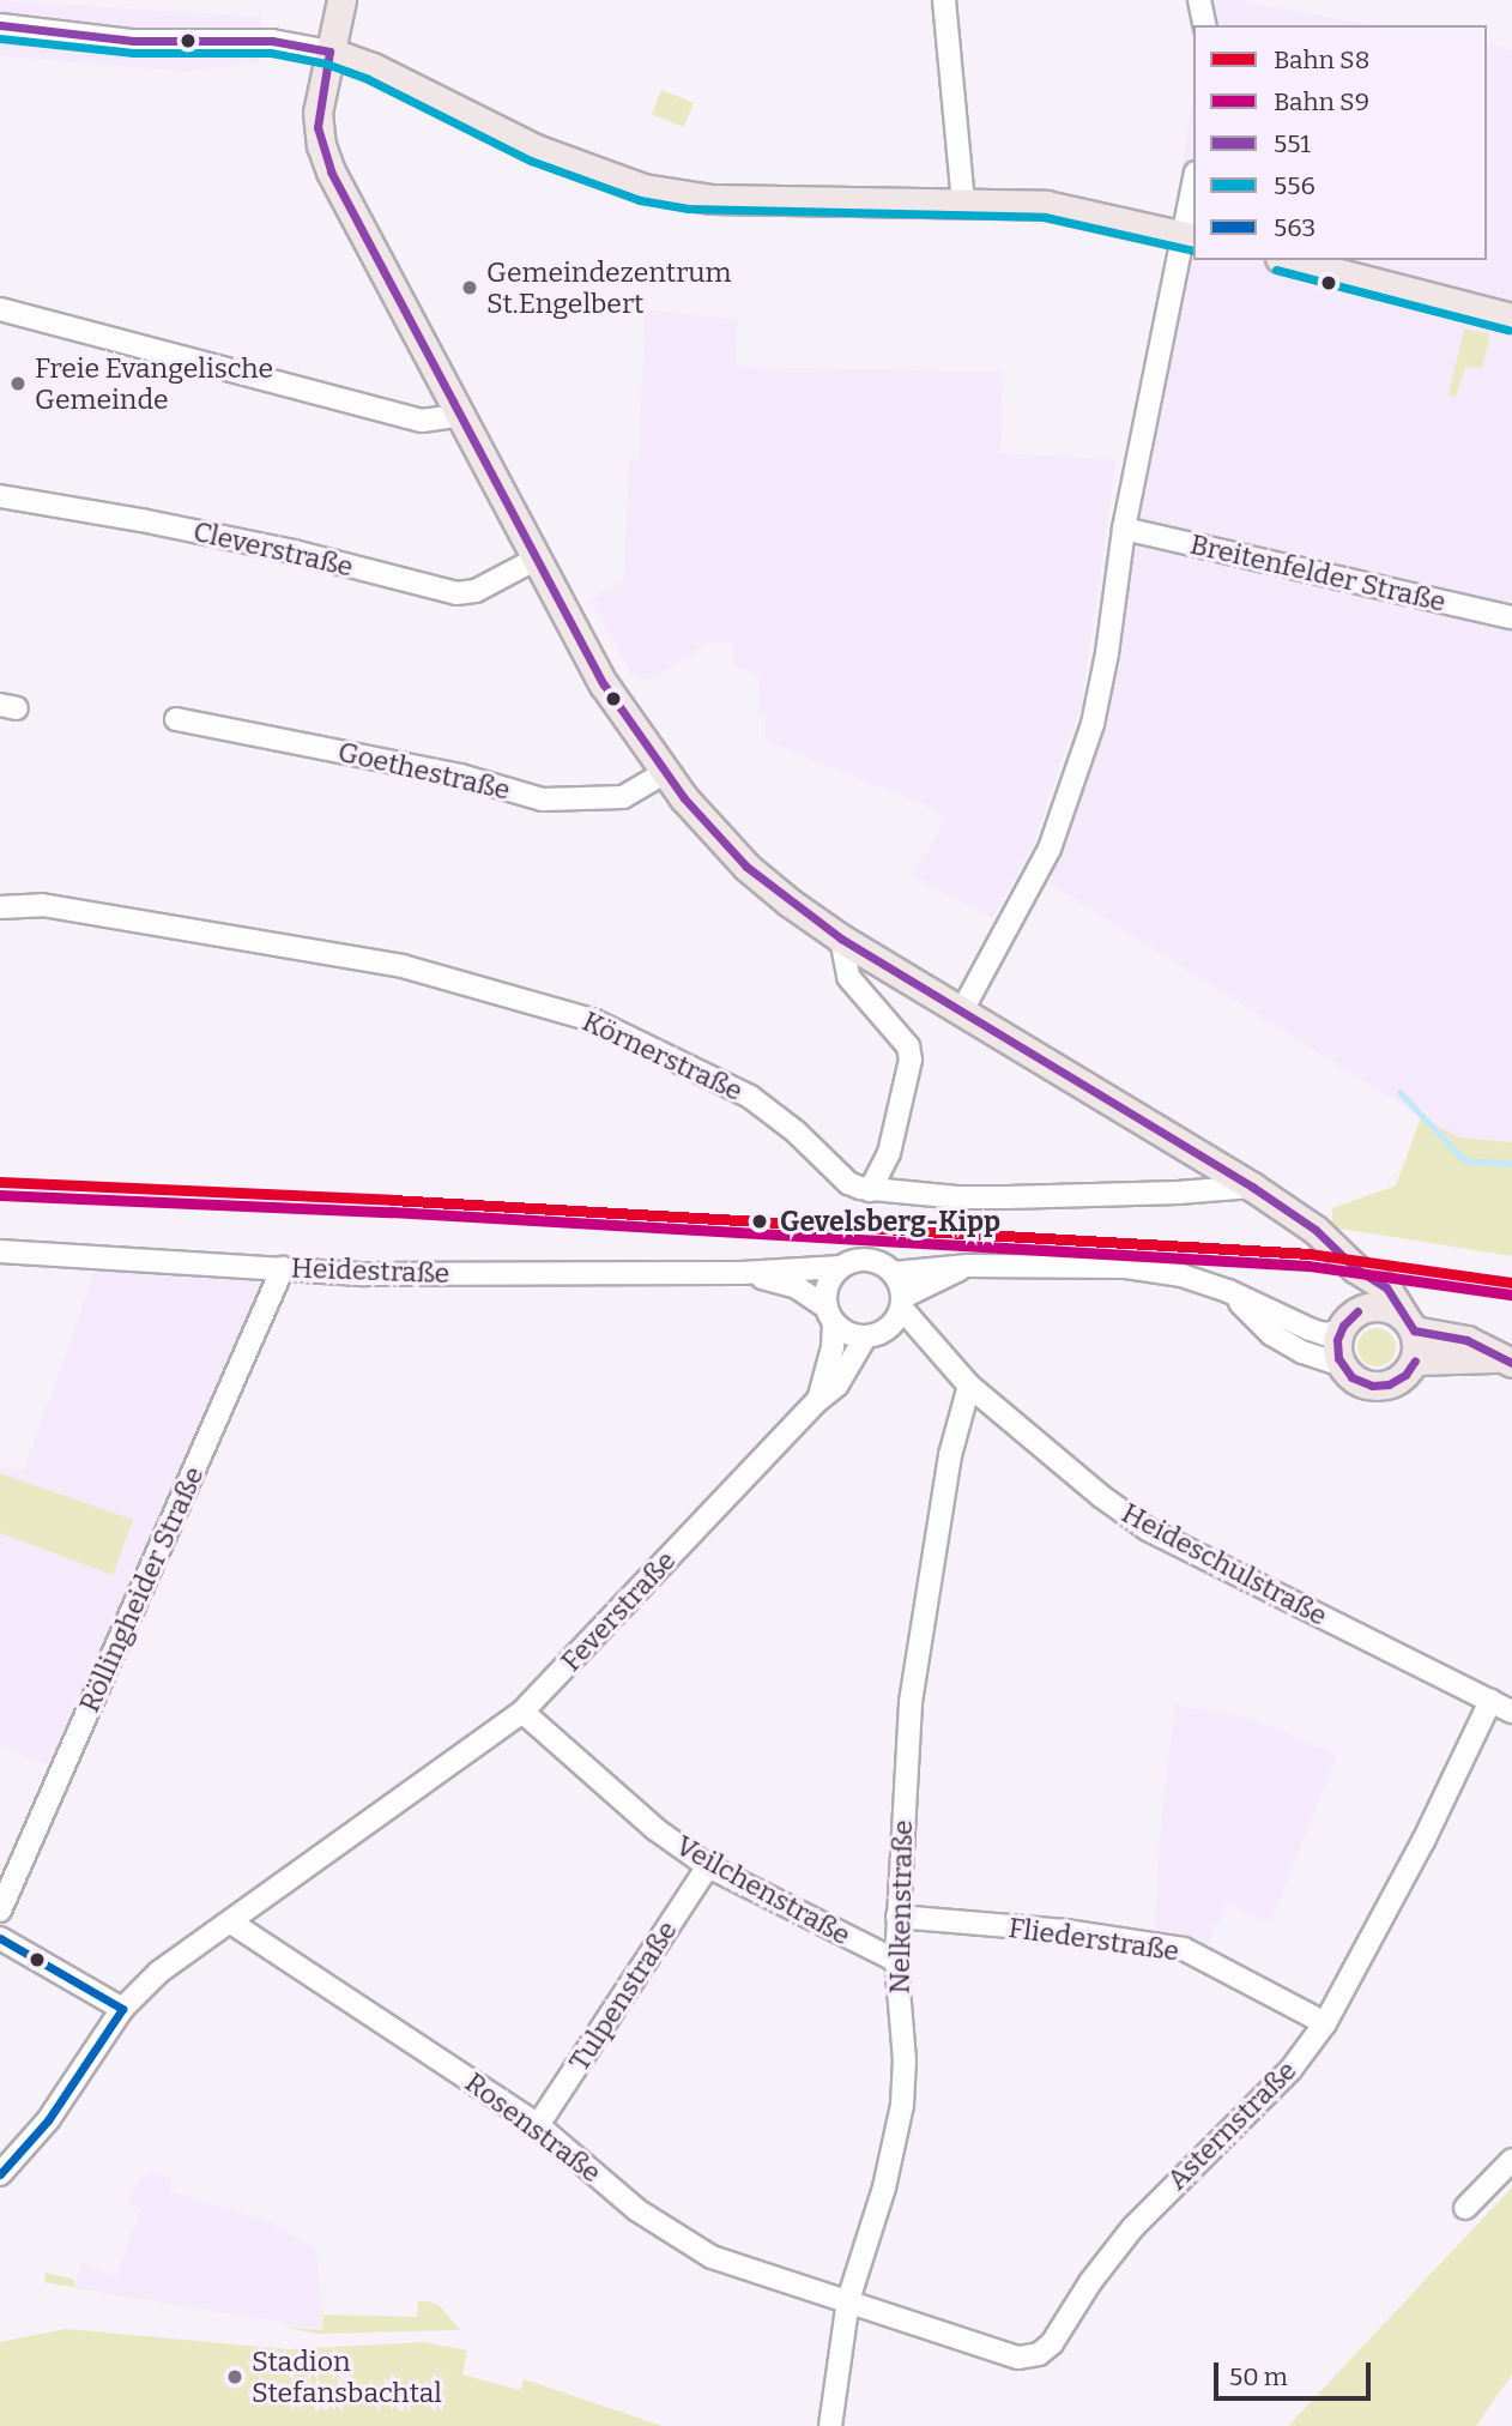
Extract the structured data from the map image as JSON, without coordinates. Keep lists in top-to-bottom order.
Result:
{
  "streets": {
    "street": [
      "Cleverstraße",
      "Breitenfelder Straße",
      "Goethestraße",
      "Körnerstraße",
      "Heidestraße",
      "Heideschulstraße",
      "Röllingheider Straße",
      "Feverstraße",
      "Veilchenstraße",
      "Nelkenstraße",
      "Fliederstraße",
      "Tulpenstraße",
      "Asternstraße",
      "Rosenstraße"
    ]
  },
  "crossings": [
    ["Heidestraße", "Heideschulstraße"],
    ["Heidestraße", "Röllingheider Straße"],
    ["Heidestraße", "Feverstraße"],
    ["Heideschulstraße", "Feverstraße"],
    ["Heideschulstraße", "Nelkenstraße"],
    ["Heideschulstraße", "Asternstraße"],
    ["Feverstraße", "Veilchenstraße"],
    ["Feverstraße", "Rosenstraße"],
    ["Veilchenstraße", "Nelkenstraße"],
    ["Veilchenstraße", "Tulpenstraße"],
    ["Nelkenstraße", "Fliederstraße"],
    ["Nelkenstraße", "Asternstraße"],
    ["Nelkenstraße", "Rosenstraße"],
    ["Fliederstraße", "Asternstraße"],
    ["Tulpenstraße", "Rosenstraße"],
    ["Asternstraße", "Rosenstraße"]
  ],
  "places": [
    "Gemeindezentrum St.Engelbert",
    "Freie Evangelische Gemeinde",
    "Gevelsberg-Kipp",
    "Stadion Stefansbachtal"
  ],
  "lines": [
    "transit line 551",
    "transit line 556",
    "rail line S8",
    "rail line S9",
    "transit line 563"
  ],
  "legend": [
    "Bahn S8",
    "Bahn S9",
    "551",
    "556",
    "563"
  ],
  "scale_bar": "50 m"
}
